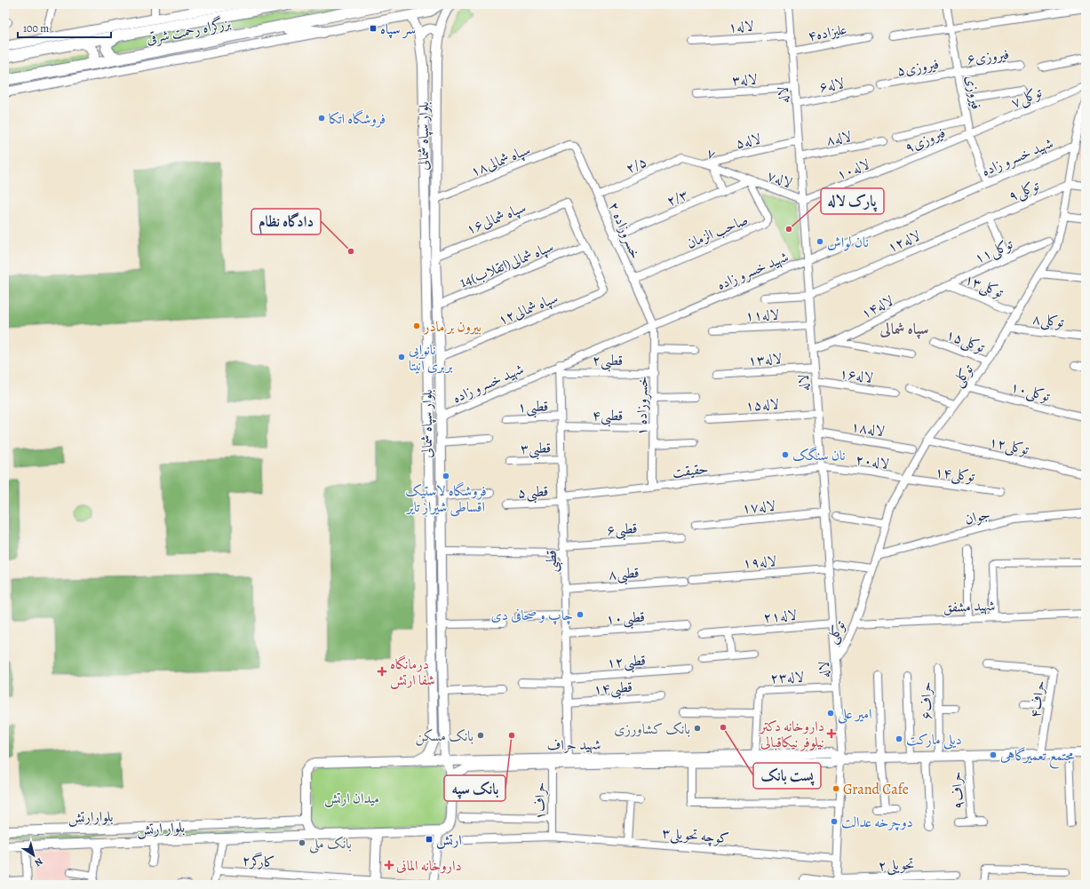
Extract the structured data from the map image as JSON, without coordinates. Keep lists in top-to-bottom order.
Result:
{
  "streets": {
    "highway": ["بزرگراه رحمت شرقی"],
    "main road": [
      "بلوار سپاه شمالی",
      "شهید حراف",
      "بلوارارتش",
      "بلوار ارتش"
    ],
    "street": [
      "۱لاله",
      "علیزاده۴",
      "فیروزی۶",
      "فیروزی۵",
      "۳لاله",
      "۶لاله",
      "فیروزی",
      "لاله",
      "۷توکلی",
      "لاله۸",
      "فیروزی۹",
      "لاله۵",
      "۷",
      "شهید خسرو زاده",
      "سپاه شمالی۱۸",
      "۲/۵",
      "لاله۱۰",
      "لاله۷",
      "توکلی۹",
      "۲/۳",
      "سپاه شمالی۱۶",
      "خسروزاده ۲",
      "صاحب الزمان",
      "لاله۱۲",
      "توکلی۱۱",
      "14سپاه شمالی(اتقلاب)",
      "توکلی۱۳",
      "لاله۱۴",
      "سپاه شمالی۱۲",
      "لاله۱۱",
      "توکلی۸",
      "توکلی۱۵",
      "لاله۱۳",
      "قطبی۲",
      "لاله۱۶",
      "توکلی",
      "۱۰توکلی",
      "لاله۱۵",
      "قطبی۱",
      "خسروزاده ۱",
      "قطبی۴",
      "لاله۱۸",
      "توکلی۱۲",
      "قطبی۳",
      "لاله۲۰",
      "حقیقت",
      "توکلی۱۴",
      "قطبی۵",
      "لاله۱۷",
      "جوان",
      "قطبی۶",
      "قطبی",
      "لاله۱۹",
      "قطبی۸",
      "شهید مشفق",
      "لاله۲۱",
      "قطبی۱۰",
      "قطبی۱۲",
      "لاله۲۳",
      "قطبی۱۴",
      "حراف۴",
      "حراف۶",
      "حراف۹",
      "حراف۱",
      "کوچه تحویلی۳",
      "کارگر۲",
      "تحویلی۲"
    ]
  },
  "crossings": [
    ["۱لاله", "لاله"],
    ["علیزاده۴", "لاله"],
    ["فیروزی۶", "فیروزی۵"],
    ["فیروزی۶", "فیروزی"],
    ["فیروزی۵", "فیروزی"],
    ["۳لاله", "لاله"],
    ["۶لاله", "لاله"],
    ["فیروزی", "۷توکلی"],
    ["فیروزی", "فیروزی۹"],
    ["فیروزی", "شهید خسرو زاده"],
    ["لاله", "لاله۸"],
    ["لاله", "لاله۵"],
    ["لاله", "شهید خسرو زاده"],
    ["لاله", "لاله۱۰"],
    ["لاله", "لاله۷"],
    ["لاله", "لاله۱۲"],
    ["لاله", "لاله۱۴"],
    ["لاله", "لاله۱۱"],
    ["لاله", "لاله۱۳"],
    ["لاله", "لاله۱۶"],
    ["لاله", "توکلی"],
    ["لاله", "لاله۱۵"],
    ["لاله", "لاله۱۸"],
    ["لاله", "لاله۲۰"],
    ["لاله", "حقیقت"],
    ["لاله", "لاله۱۷"],
    ["لاله", "لاله۱۹"],
    ["لاله", "لاله۲۱"],
    ["لاله", "لاله۲۳"],
    ["لاله", "کوچه تحویلی۳"],
    ["لاله", "تحویلی۲"],
    ["۷توکلی", "فیروزی۹"],
    ["بلوار سپاه شمالی", "شهید خسرو زاده"],
    ["بلوار سپاه شمالی", "سپاه شمالی۱۸"],
    ["بلوار سپاه شمالی", "سپاه شمالی۱۶"],
    ["بلوار سپاه شمالی", "14سپاه شمالی(اتقلاب)"],
    ["بلوار سپاه شمالی", "سپاه شمالی۱۲"],
    ["بلوار سپاه شمالی", "شهید حراف"],
    ["فیروزی۹", "لاله۱۰"],
    ["لاله۵", "۷"],
    ["۷", "۲/۵"],
    ["۷", "لاله۷"],
    ["۷", "۲/۳"],
    ["۷", "صاحب الزمان"],
    ["شهید خسرو زاده", "خسروزاده ۲"],
    ["شهید خسرو زاده", "توکلی"],
    ["شهید خسرو زاده", "خسروزاده ۱"],
    ["شهید خسرو زاده", "قطبی"],
    ["سپاه شمالی۱۸", "خسروزاده ۲"],
    ["۲/۵", "خسروزاده ۲"],
    ["لاله۱۰", "لاله۷"],
    ["لاله۷", "۲/۳"],
    ["لاله۷", "صاحب الزمان"],
    ["توکلی۹", "لاله۱۲"],
    ["توکلی۹", "توکلی"],
    ["۲/۳", "خسروزاده ۲"],
    ["۲/۳", "صاحب الزمان"],
    ["سپاه شمالی۱۶", "14سپاه شمالی(اتقلاب)"],
    ["سپاه شمالی۱۶", "سپاه شمالی۱۲"],
    ["خسروزاده ۲", "صاحب الزمان"],
    ["خسروزاده ۲", "خسروزاده ۱"],
    ["توکلی۱۱", "توکلی۱۳"],
    ["توکلی۱۱", "لاله۱۴"],
    ["14سپاه شمالی(اتقلاب)", "سپاه شمالی۱۲"],
    ["توکلی۱۳", "لاله۱۴"],
    ["توکلی۸", "توکلی"],
    ["توکلی۱۵", "توکلی"],
    ["قطبی۲", "خسروزاده ۱"],
    ["قطبی۲", "قطبی"],
    ["توکلی", "۱۰توکلی"],
    ["توکلی", "توکلی۱۲"],
    ["توکلی", "لاله۲۰"],
    ["توکلی", "توکلی۱۴"],
    ["توکلی", "جوان"],
    ["توکلی", "شهید مشفق"],
    ["قطبی۱", "قطبی"],
    ["خسروزاده ۱", "قطبی۴"],
    ["خسروزاده ۱", "حقیقت"],
    ["قطبی۴", "قطبی"],
    ["قطبی۳", "قطبی"],
    ["لاله۲۰", "حقیقت"],
    ["لاله۲۰", "توکلی۱۴"],
    ["حقیقت", "قطبی۵"],
    ["حقیقت", "قطبی"],
    ["قطبی۵", "قطبی"],
    ["قطبی۶", "قطبی"],
    ["قطبی", "قطبی۸"],
    ["قطبی", "قطبی۱۰"],
    ["قطبی", "قطبی۱۲"],
    ["قطبی", "قطبی۱۴"],
    ["قطبی", "شهید حراف"],
    ["حراف۱", "کوچه تحویلی۳"]
  ],
  "districts": ["سپاه شمالی"],
  "parks": ["میدان ارتش"],
  "places": {
    "transit": ["سر سپاه", "ارتش"],
    "other": [
      "فروشگاه اتکا",
      "پارک لاله",
      "نان لواش",
      "دادگاه نظام",
      "بیرون بر مادر",
      "نانوایی بربری آنیتا",
      "نان سنگک",
      "فروشگاه لاستیک اقساطی شیراز تایر",
      "چاپ و صحافی دی",
      "امیر علی",
      "پست بانک",
      "بانک کشاورزی",
      "بانک مسکن",
      "بانک سپه",
      "دیلی مارکت",
      "مجتمع تعمیرگاهی",
      "Grand Cafe",
      "دوچرخه عدالت",
      "بانک ملی"
    ],
    "health": ["درمانگاه شفا ارتش", "داروخانه دکتر نیلوفر نیکاقبالی", "داروخانه المانی"]
  },
  "scale_bar": "100 m",
  "north": "bottom right"
}
